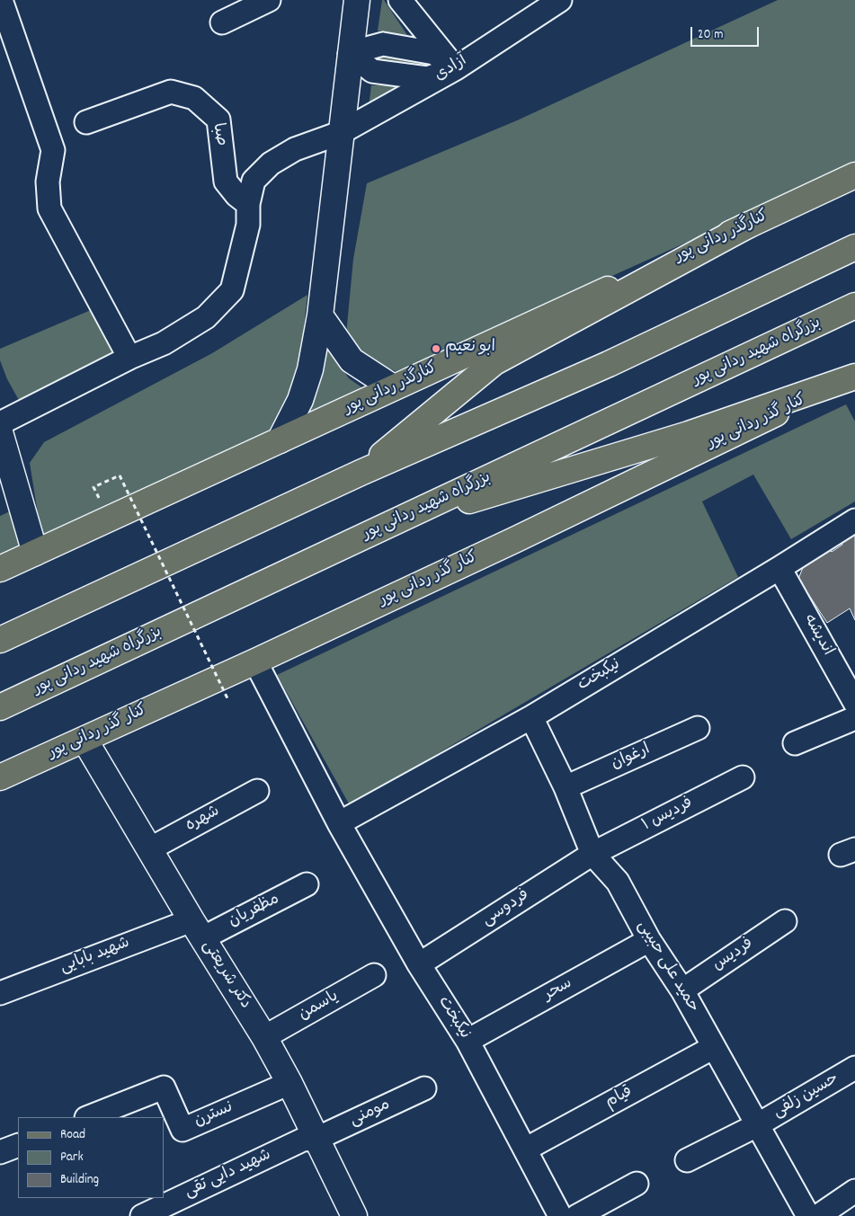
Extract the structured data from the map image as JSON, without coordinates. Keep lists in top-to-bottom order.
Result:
{
  "streets": {
    "main road": ["کنارگذر ردانی پور", "بزرگراه شهید ردانی پور", "کنار گذر ردانی پور"],
    "street": [
      "آزادی",
      "صبا",
      "اندیشه",
      "نیکبخت",
      "ارغوان",
      "فردیس ۱",
      "شهره",
      "فردوسی",
      "مظفریان",
      "فردیس",
      "شهید بابایی",
      "حمید علی حبیبی",
      "دکتر شریعتی",
      "سحر",
      "یاسمن",
      "حسین زلفی",
      "قیام",
      "مومنی",
      "نسترن",
      "شهید دایی تقی"
    ]
  },
  "crossings": [
    ["آزادی", "صبا"],
    ["کنار گذر ردانی پور", "نیکبخت"],
    ["کنار گذر ردانی پور", "دکتر شریعتی"],
    ["اندیشه", "نیکبخت"],
    ["نیکبخت", "فردوسی"],
    ["نیکبخت", "حمید علی حبیبی"],
    ["نیکبخت", "سحر"],
    ["نیکبخت", "قیام"],
    ["ارغوان", "حمید علی حبیبی"],
    ["فردیس ۱", "فردوسی"],
    ["فردیس ۱", "حمید علی حبیبی"],
    ["شهره", "دکتر شریعتی"],
    ["فردوسی", "حمید علی حبیبی"],
    ["مظفریان", "شهید بابایی"],
    ["مظفریان", "دکتر شریعتی"],
    ["فردیس", "حمید علی حبیبی"],
    ["شهید بابایی", "دکتر شریعتی"],
    ["حمید علی حبیبی", "سحر"],
    ["حمید علی حبیبی", "حسین زلفی"],
    ["حمید علی حبیبی", "قیام"],
    ["دکتر شریعتی", "یاسمن"],
    ["دکتر شریعتی", "مومنی"],
    ["دکتر شریعتی", "نسترن"],
    ["دکتر شریعتی", "شهید دایی تقی"],
    ["مومنی", "شهید دایی تقی"]
  ],
  "places": ["ابو نعیم"],
  "legend": ["Road", "Park", "Building"],
  "scale_bar": "20 m"
}
